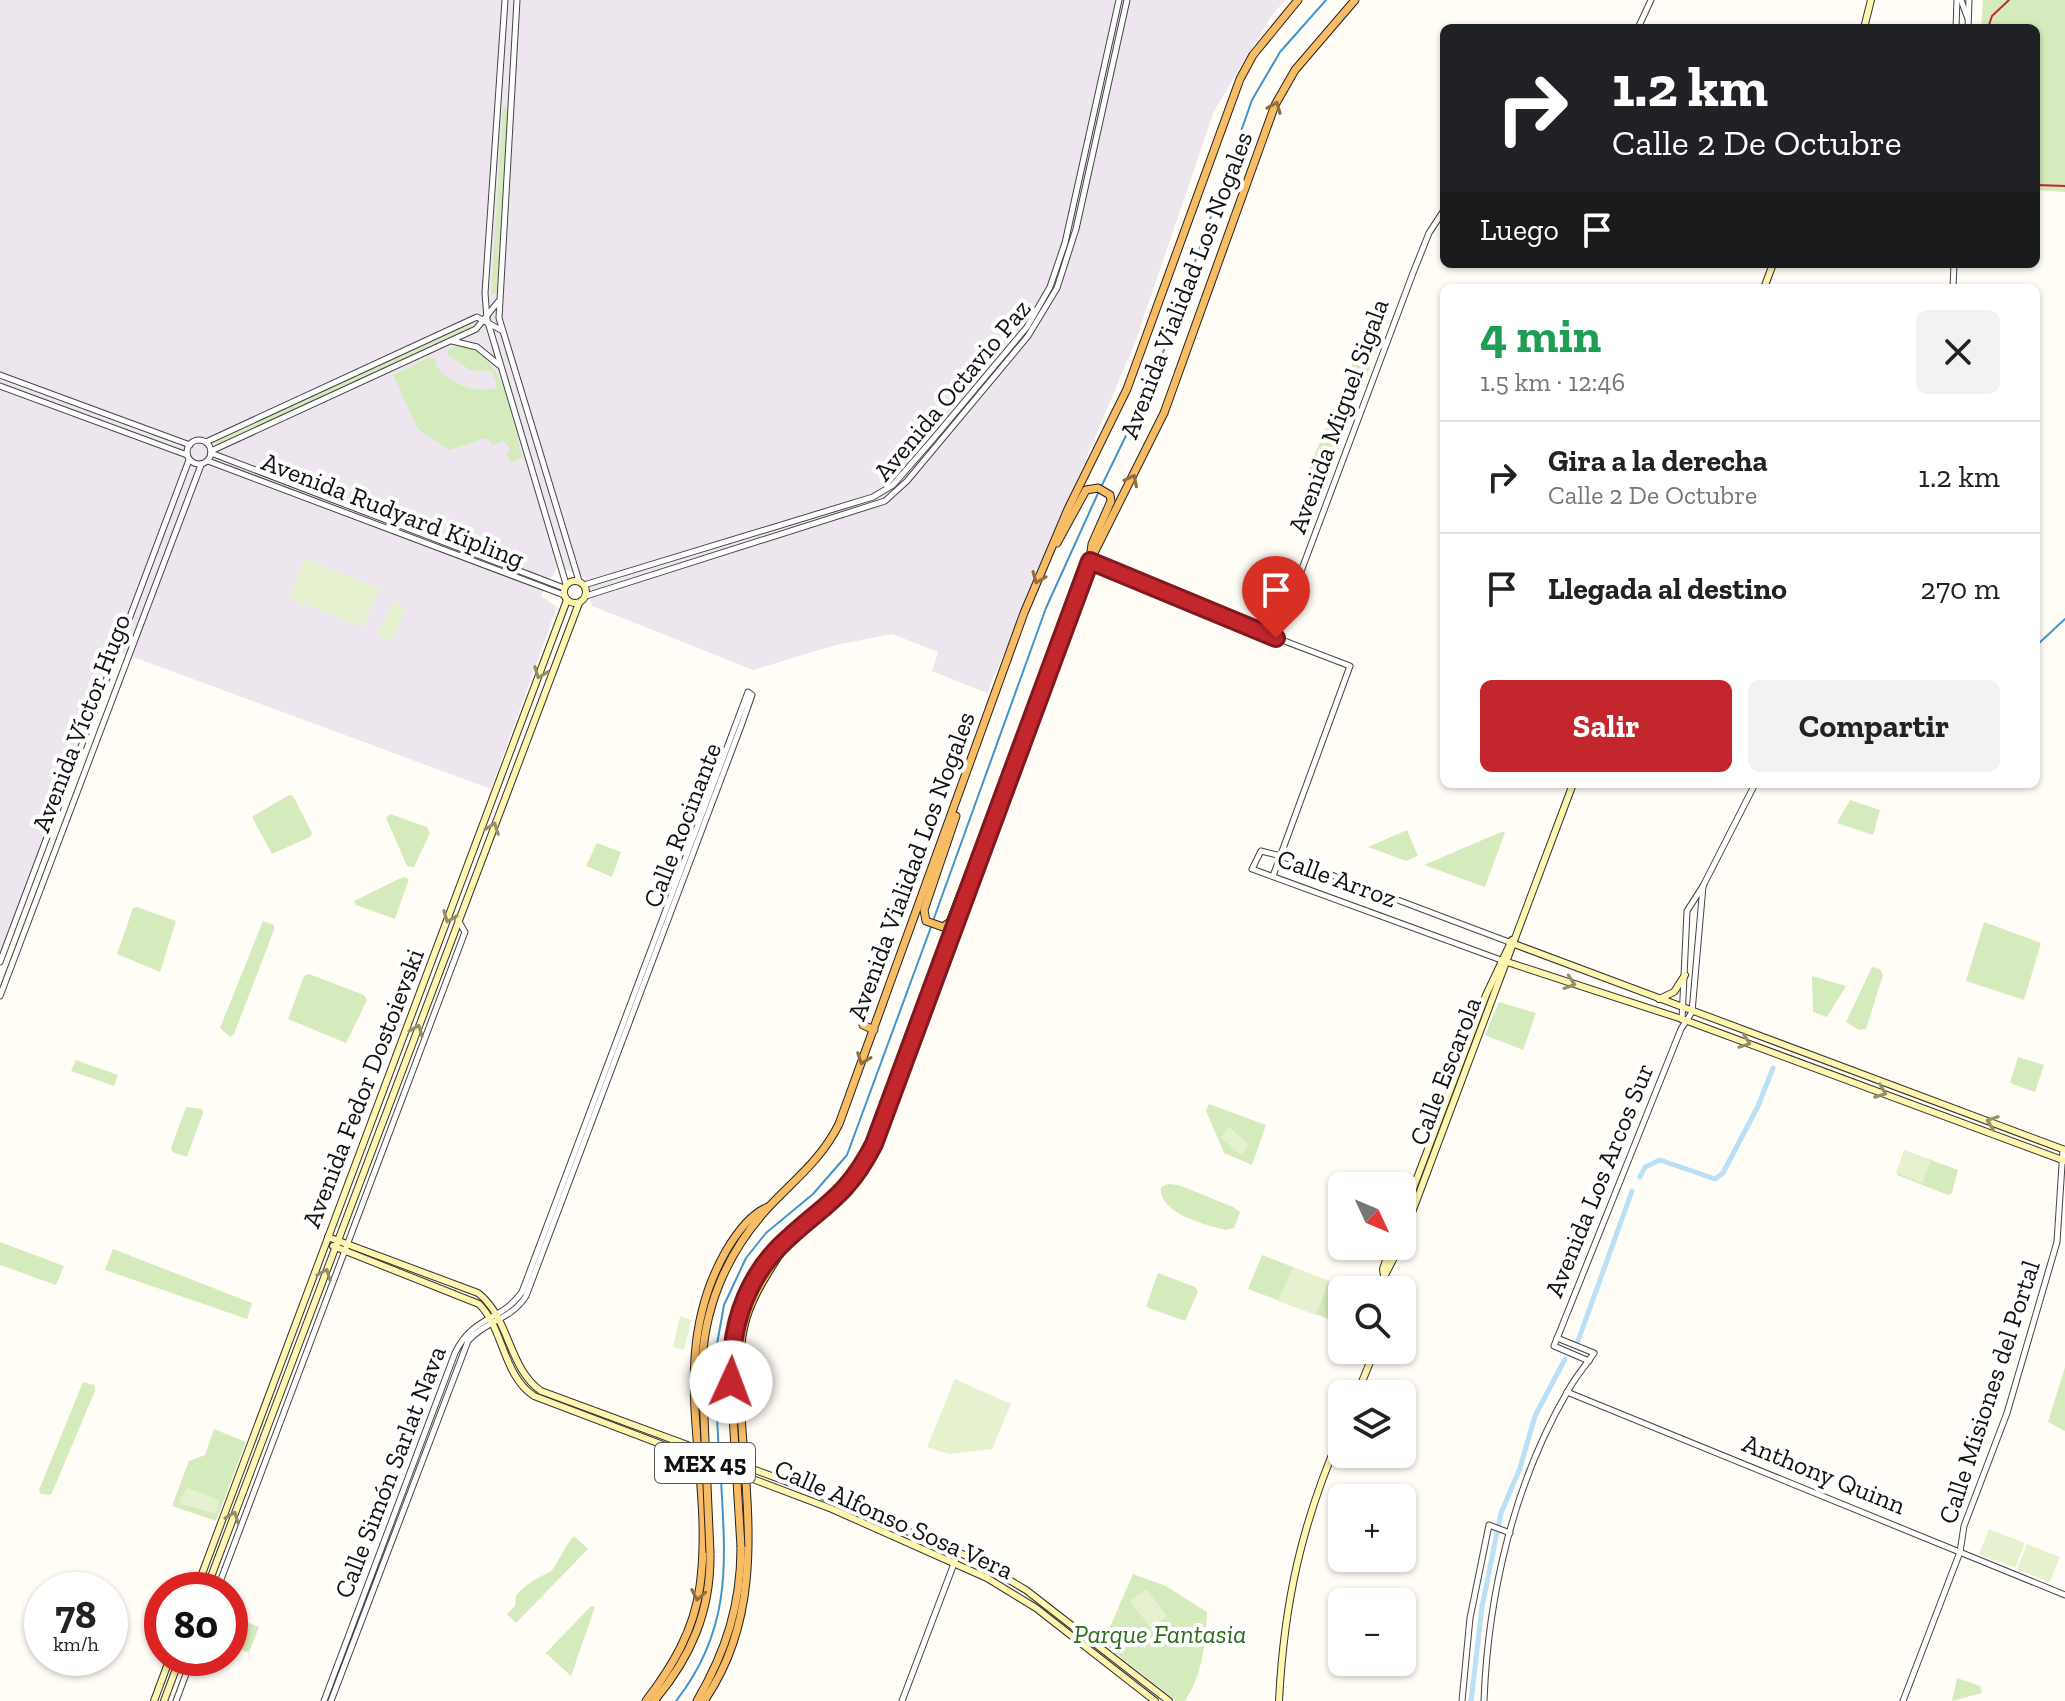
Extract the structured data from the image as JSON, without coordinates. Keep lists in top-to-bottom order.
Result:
{
  "streets": {
    "highway": ["Avenida Vialidad Los Nogales", "MEX 45"],
    "main road": [
      "Calle Arroz",
      "Calle Escarola",
      "Avenida Fedor Dostoievski",
      "Calle Alfonso Sosa Vera"
    ],
    "street": [
      "Avenida Octavio Paz",
      "Avenida Miguel Sigala",
      "Avenida Rudyard Kipling",
      "Avenida Víctor Hugo",
      "Calle Rocinante",
      "Avenida Los Arcos Sur",
      "Calle Misiones del Portal",
      "Calle Simón Sarlat Nava",
      "Anthony Quinn"
    ]
  },
  "crossings": [
    ["Avenida Rudyard Kipling", "Avenida Víctor Hugo"],
    ["Avenida Rudyard Kipling", "Avenida Fedor Dostoievski"],
    ["Calle Rocinante", "Calle Simón Sarlat Nava"],
    ["Calle Arroz", "Calle Escarola"],
    ["Calle Arroz", "Avenida Los Arcos Sur"],
    ["Calle Arroz", "Calle Misiones del Portal"],
    ["Avenida Fedor Dostoievski", "Calle Alfonso Sosa Vera"],
    ["Calle Misiones del Portal", "Anthony Quinn"],
    ["Calle Simón Sarlat Nava", "Calle Alfonso Sosa Vera"]
  ],
  "parks": ["Parque Fantasia"],
  "north": "bottom right",
  "page": {
    "turn": ["1.2 km", "Calle 2 De Octubre"],
    "then": "Luego",
    "heading": ["4 min", "1.5 km · 12:46"],
    "list": [
      {
        "name": "Gira a la derecha",
        "note": "Calle 2 De Octubre",
        "value": "1.2 km"
      },
      {
        "name": "Llegada al destino",
        "value": "270 m"
      }
    ],
    "buttons": ["Salir", "Compartir"],
    "map_buttons": ["+", "−"],
    "speed": "78 km/h",
    "limit": "80"
  }
}
